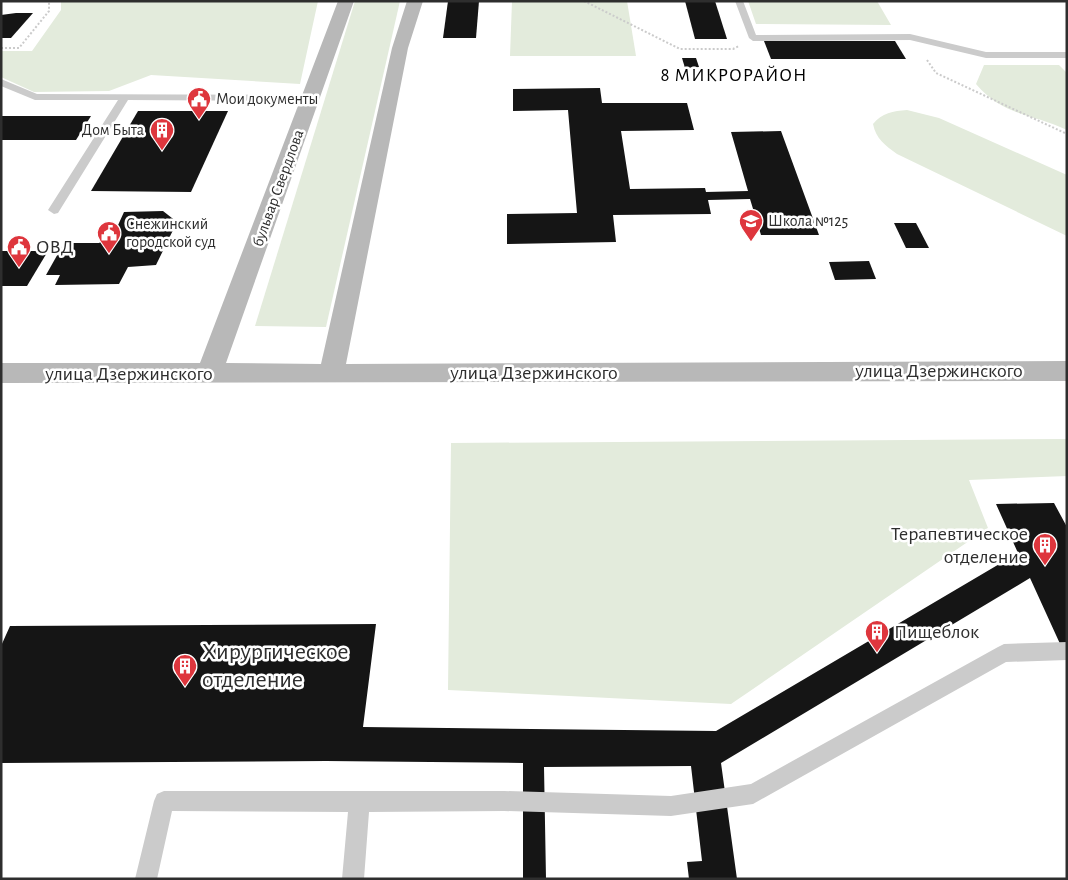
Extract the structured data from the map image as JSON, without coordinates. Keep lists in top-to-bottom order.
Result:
{
  "streets": {
    "street": ["бульвар Свердлова", "улица Дзержинского"]
  },
  "crossings": [
    ["бульвар Свердлова", "улица Дзержинского"]
  ],
  "districts": ["8 МИКРОРАЙОН"],
  "places": {
    "public building": ["Мои документы", "Снежинский городской суд", "ОВД"],
    "building": [
      "Дом Быта",
      "Терапевтическое отделение",
      "Пищеблок",
      "Хирургическое отделение"
    ],
    "school or university": ["Школа №125"]
  }
}
